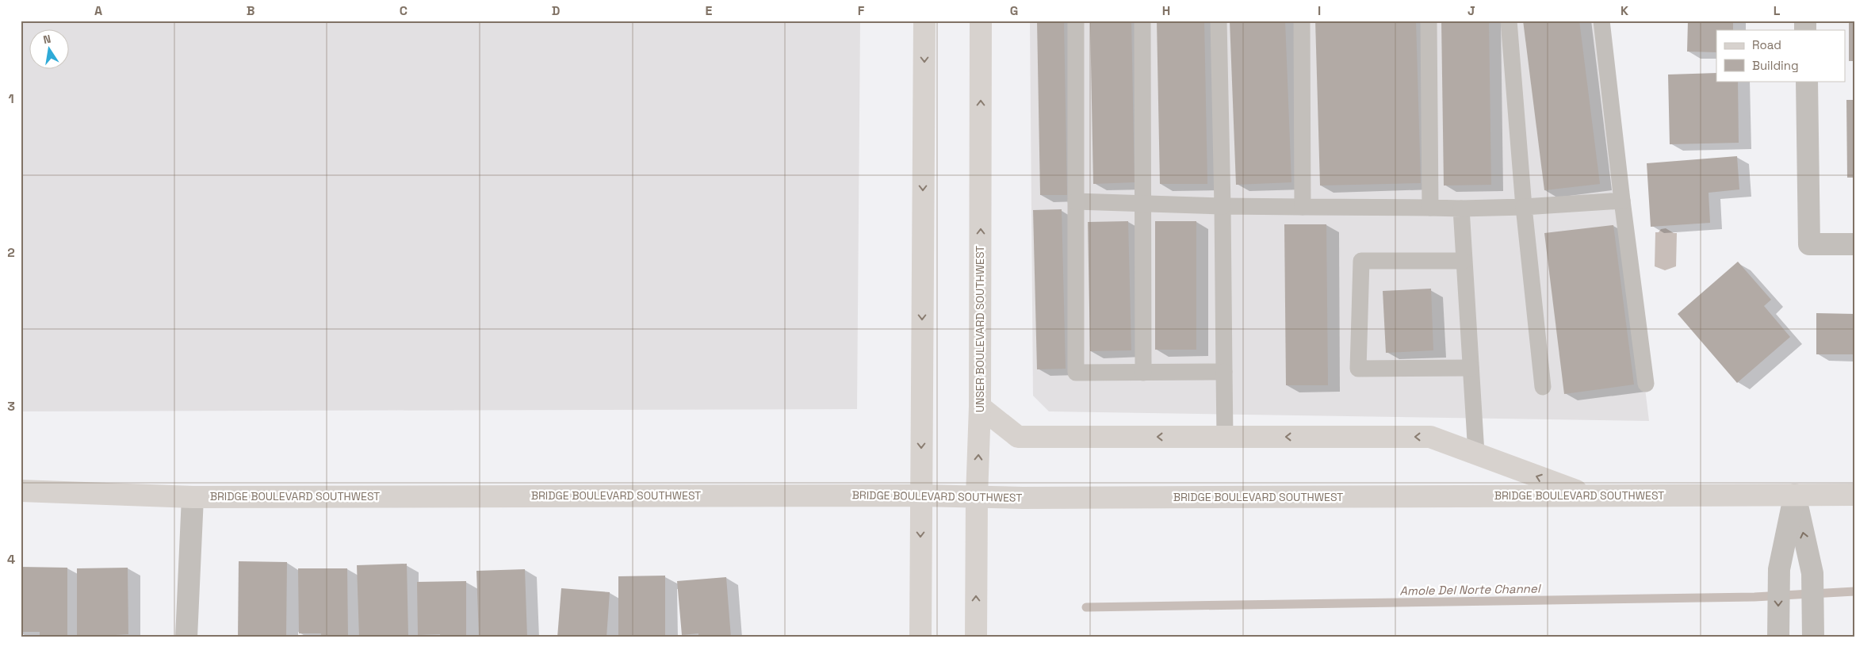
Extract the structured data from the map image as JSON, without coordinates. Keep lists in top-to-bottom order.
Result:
{
  "streets": {
    "street": ["UNSER BOULEVARD SOUTHWEST", "BRIDGE BOULEVARD SOUTHWEST"]
  },
  "crossings": [
    ["UNSER BOULEVARD SOUTHWEST", "BRIDGE BOULEVARD SOUTHWEST"]
  ],
  "water": ["Amole Del Norte Channel"],
  "legend": ["Road", "Building"],
  "north": "top",
  "grid": {
    "columns": [
      "A",
      "B",
      "C",
      "D",
      "E",
      "F",
      "G",
      "H",
      "I",
      "J",
      "K",
      "L"
    ],
    "rows": [
      "1",
      "2",
      "3",
      "4"
    ]
  }
}
